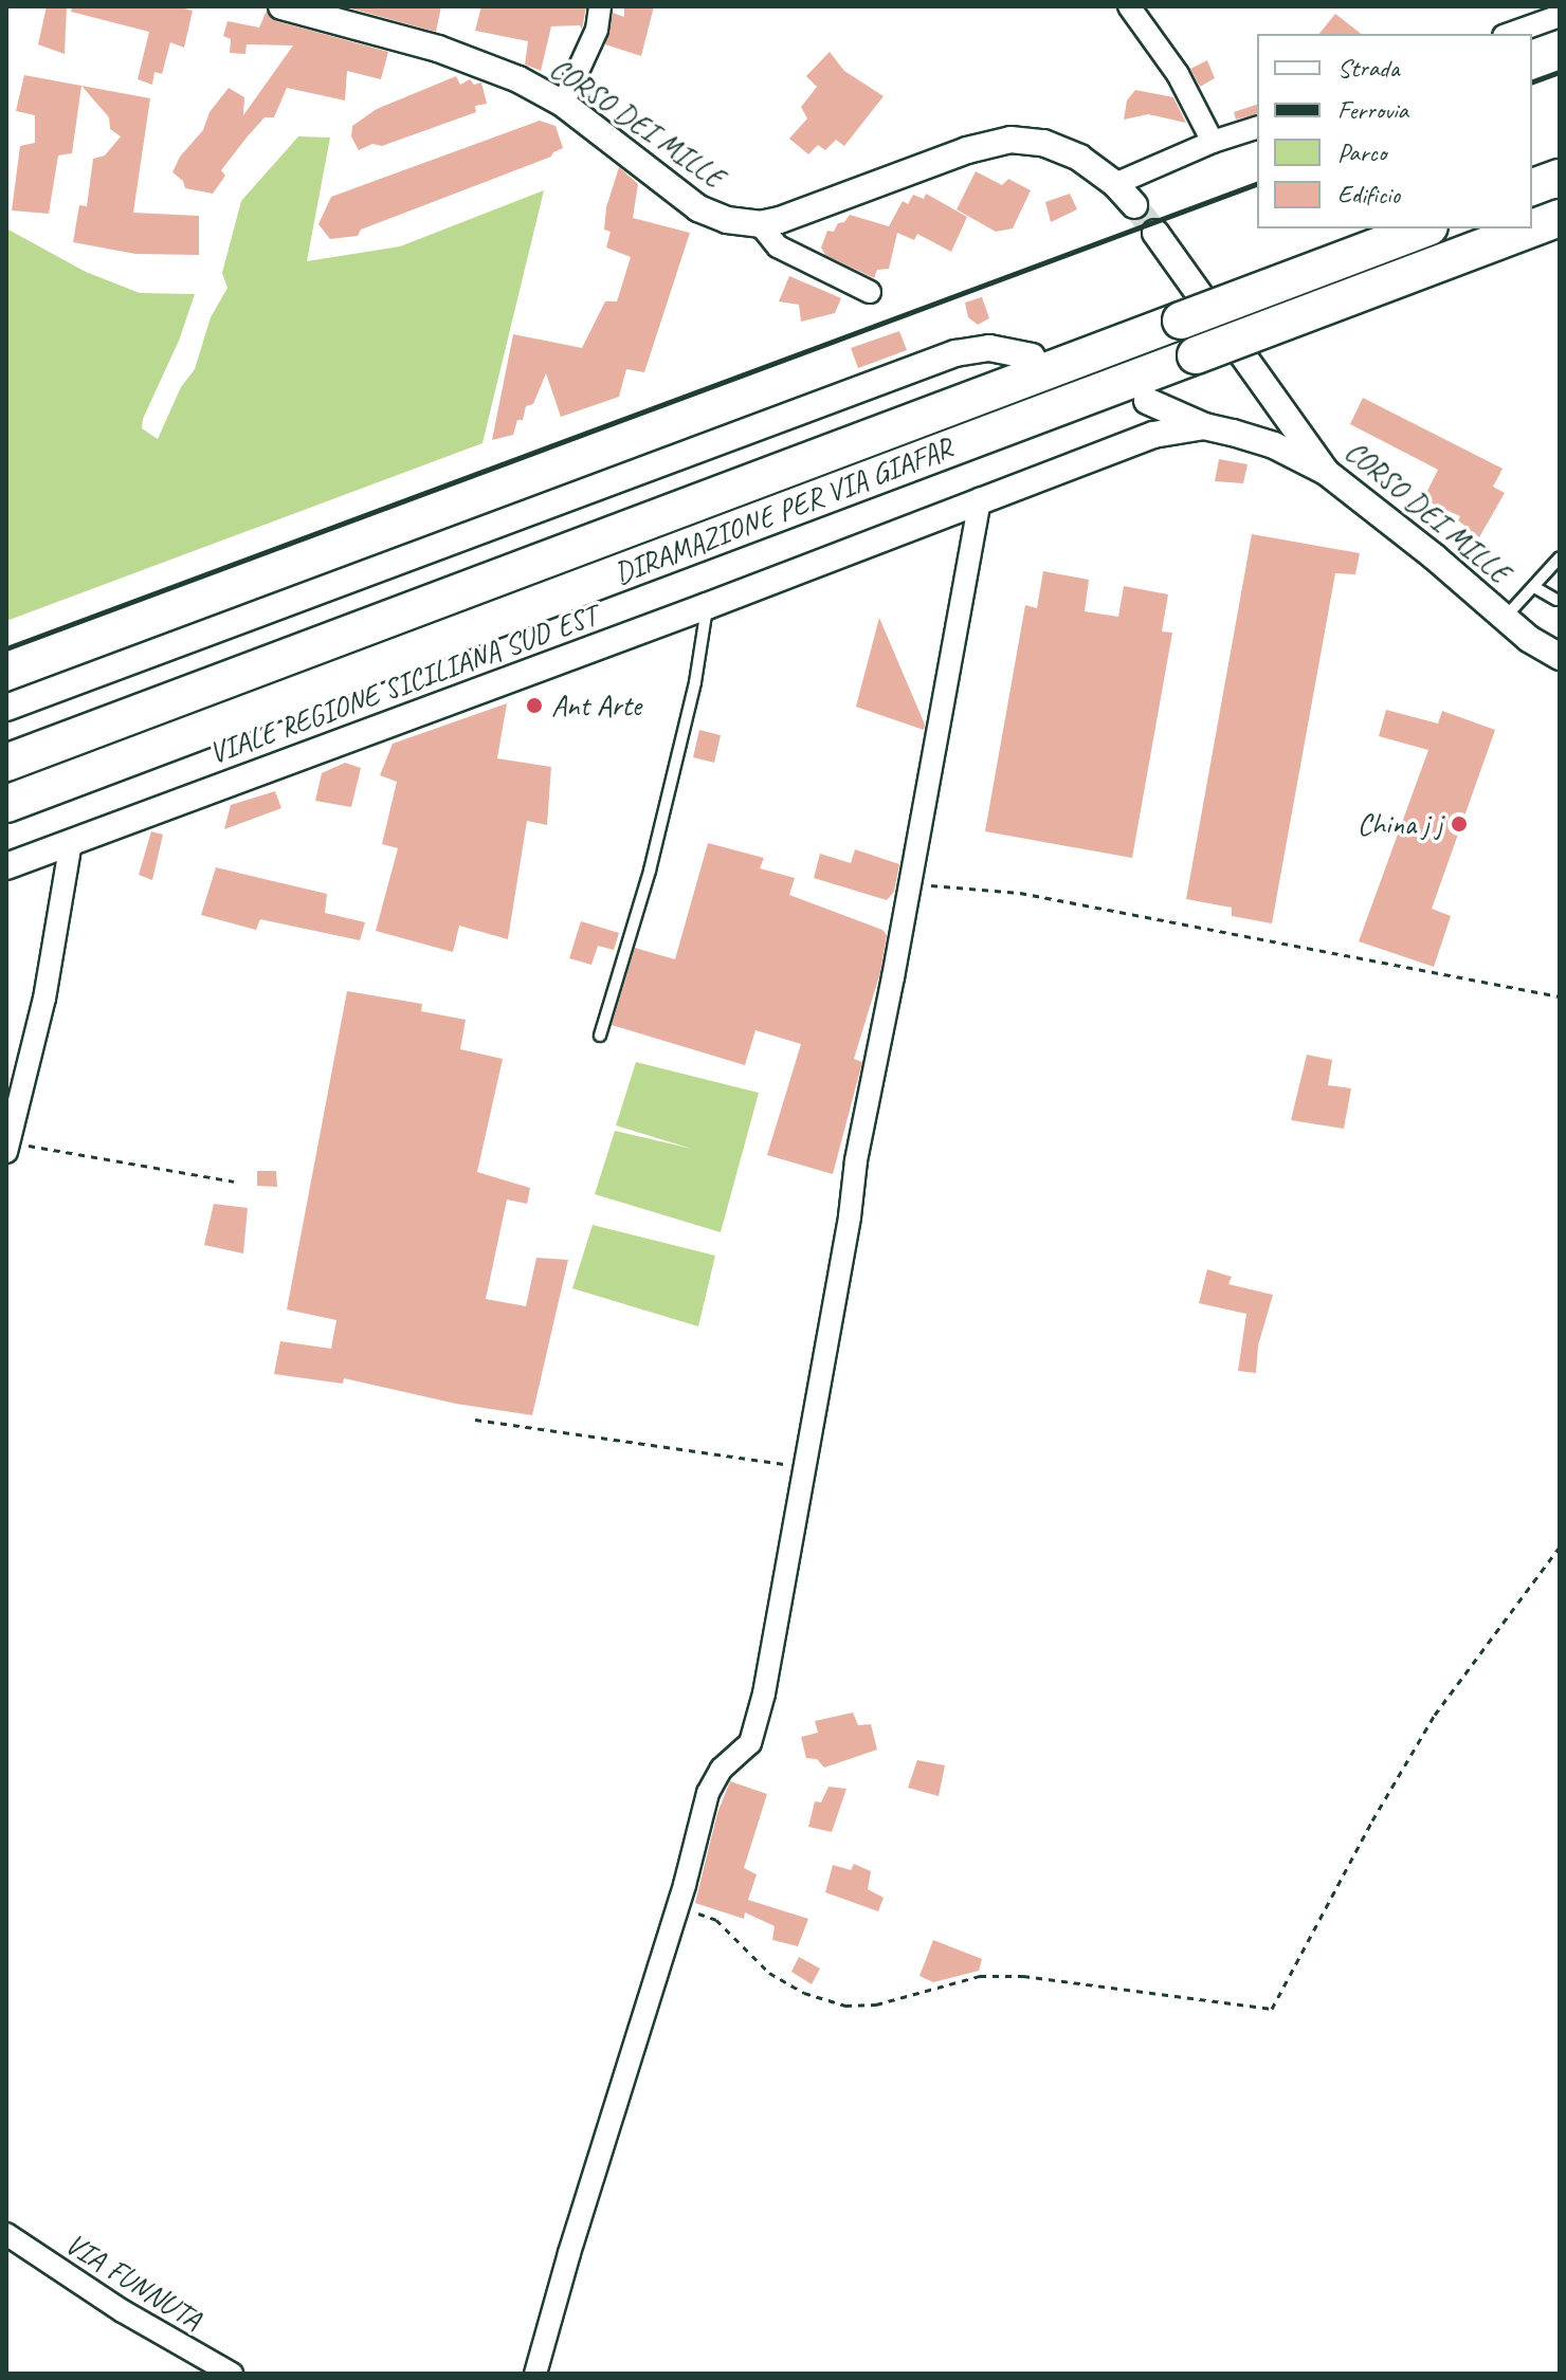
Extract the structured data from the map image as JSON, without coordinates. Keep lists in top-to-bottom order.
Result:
{
  "streets": {
    "highway": ["DIRAMAZIONE PER VIA GIAFAR"],
    "street": ["CORSO DEI MILLE", "VIALE REGIONE SICILIANA SUD EST", "VIA FUNNUTA"]
  },
  "crossings": [
    ["CORSO DEI MILLE", "VIALE REGIONE SICILIANA SUD EST"]
  ],
  "places": ["Ant Arte", "China j j"],
  "legend": [
    "Strada",
    "Ferrovia",
    "Parco",
    "Edificio"
  ]
}
